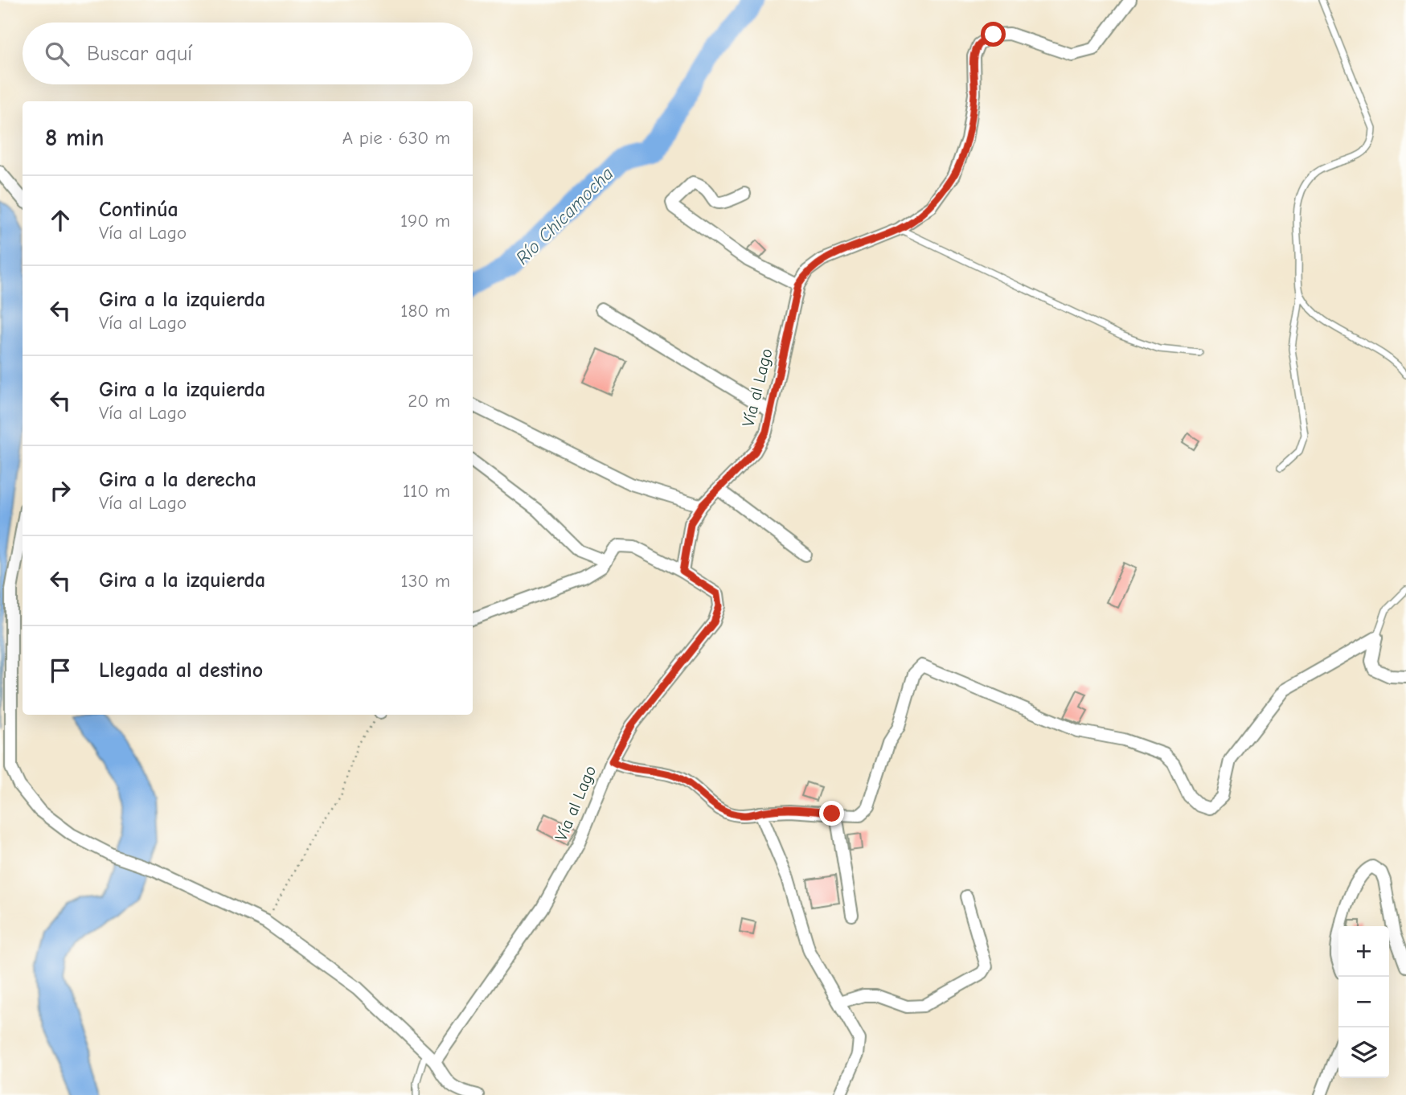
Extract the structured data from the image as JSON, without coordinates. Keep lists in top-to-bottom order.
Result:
{
  "streets": {
    "street": ["Vía al Lago"]
  },
  "water": ["Río Chicamocha"],
  "page": {
    "search": "Buscar aquí",
    "heading": ["8 min", "A pie · 630 m"],
    "list": [
      ["Continúa", "Vía al Lago", "190 m"],
      ["Gira a la izquierda", "Vía al Lago", "180 m"],
      ["Gira a la izquierda", "Vía al Lago", "20 m"],
      ["Gira a la derecha", "Vía al Lago", "110 m"],
      ["Gira a la izquierda", "130 m"],
      "Llegada al destino"
    ],
    "map_buttons": ["+", "−"]
  }
}
